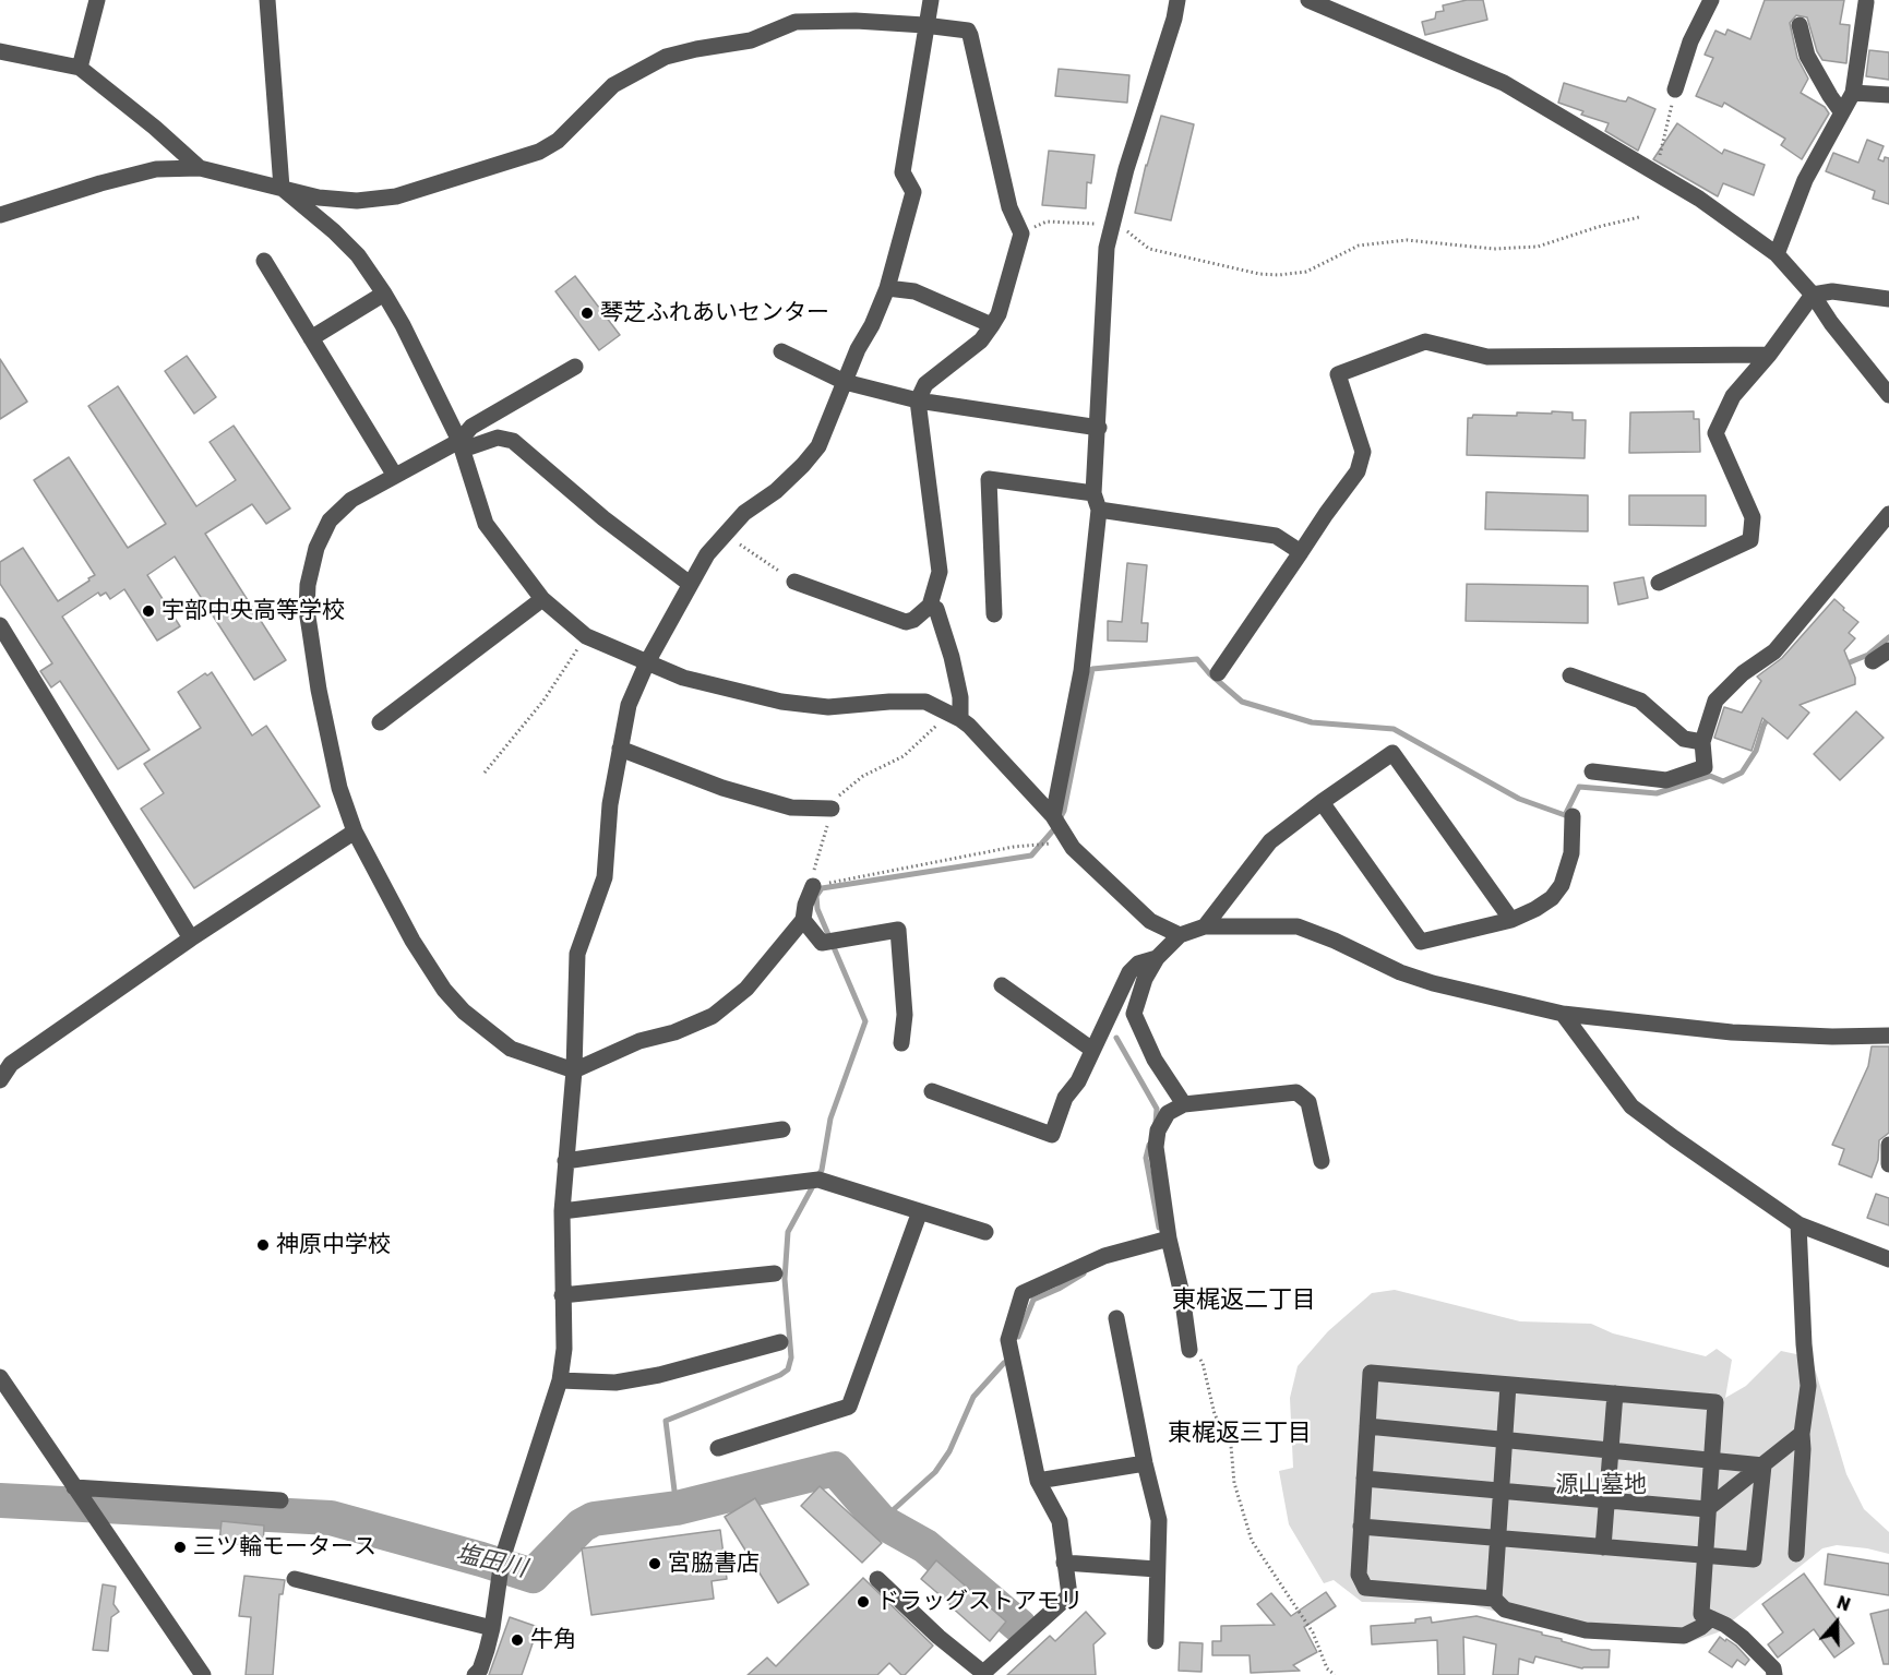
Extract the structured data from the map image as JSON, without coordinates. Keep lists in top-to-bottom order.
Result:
{
  "districts": ["東梶返二丁目", "東梶返三丁目"],
  "water": ["塩田川"],
  "parks": ["源山墓地"],
  "places": [
    "琴芝ふれあいセンター",
    "宇部中央高等学校",
    "神原中学校",
    "三ツ輪モータース",
    "宮脇書店",
    "ドラッグストアモリ",
    "牛角"
  ],
  "north": "top"
}
